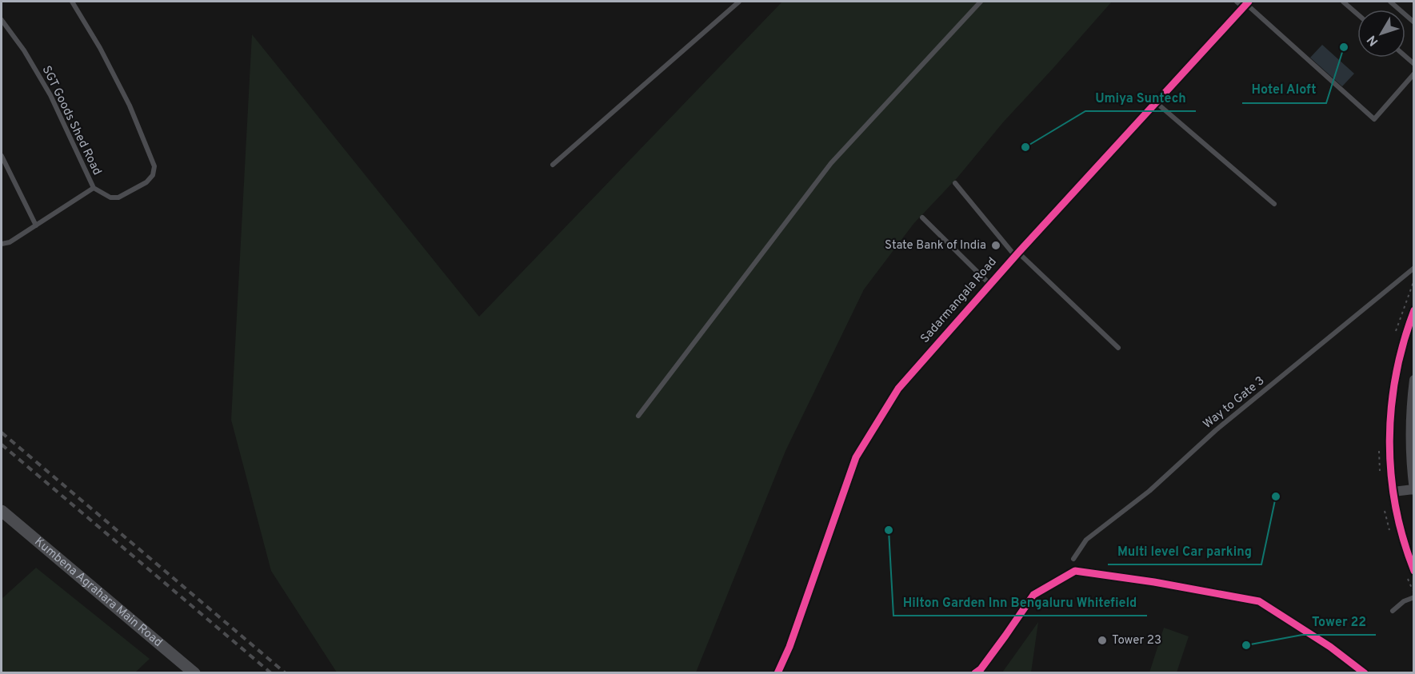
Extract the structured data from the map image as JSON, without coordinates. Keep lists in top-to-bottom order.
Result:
{
  "streets": {
    "street": ["Sadarmangala Road", "Kumbena Agrahara Main Road"],
    "lane": ["SGT Goods Shed Road", "Way to Gate 3"]
  },
  "places": [
    "Hotel Aloft",
    "Umiya Suntech",
    "State Bank of India",
    "Multi level Car parking",
    "Hilton Garden Inn Bengaluru Whitefield",
    "Tower 23",
    "Tower 22"
  ],
  "north": "bottom left"
}
